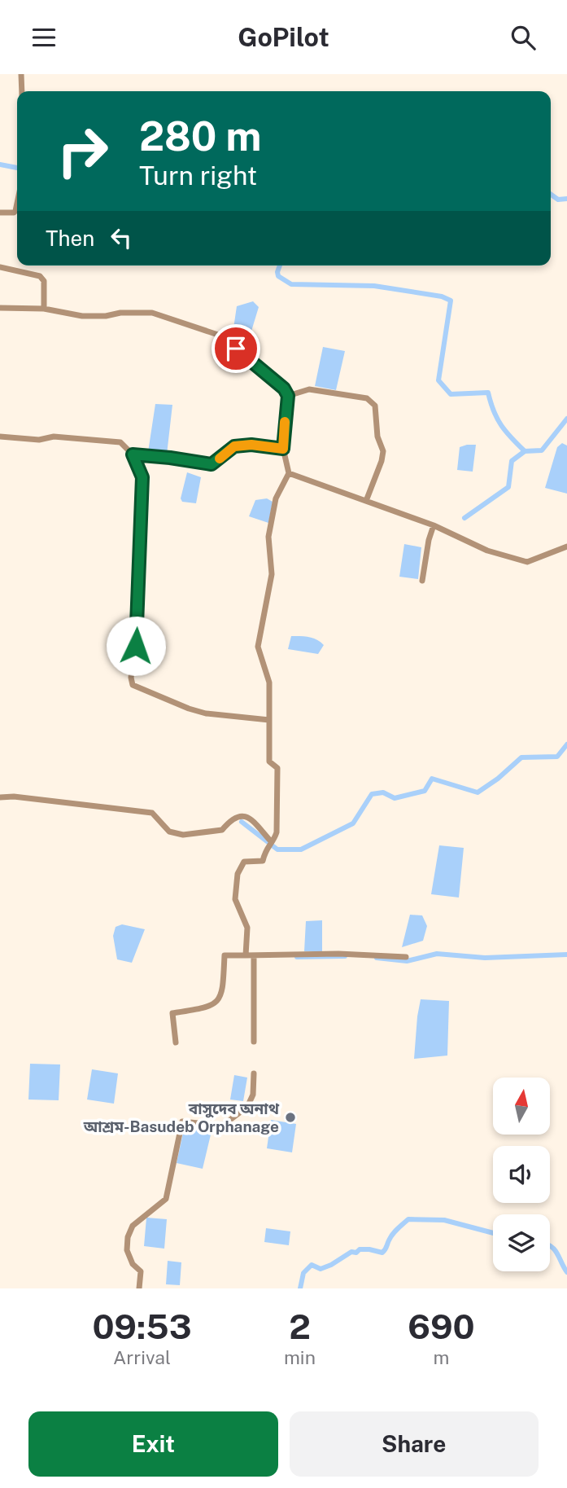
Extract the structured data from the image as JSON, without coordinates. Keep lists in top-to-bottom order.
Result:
{
  "places": ["বাসুদেব অনাথ আশ্রম-Basudeb Orphanage"],
  "north": "top",
  "page": {
    "header": "GoPilot",
    "turn": ["280 m", "Turn right"],
    "then": "Then",
    "eta": [
      "09:53",
      "Arrival",
      "2",
      "min",
      "690",
      "m"
    ],
    "buttons": ["Exit", "Share"]
  }
}
